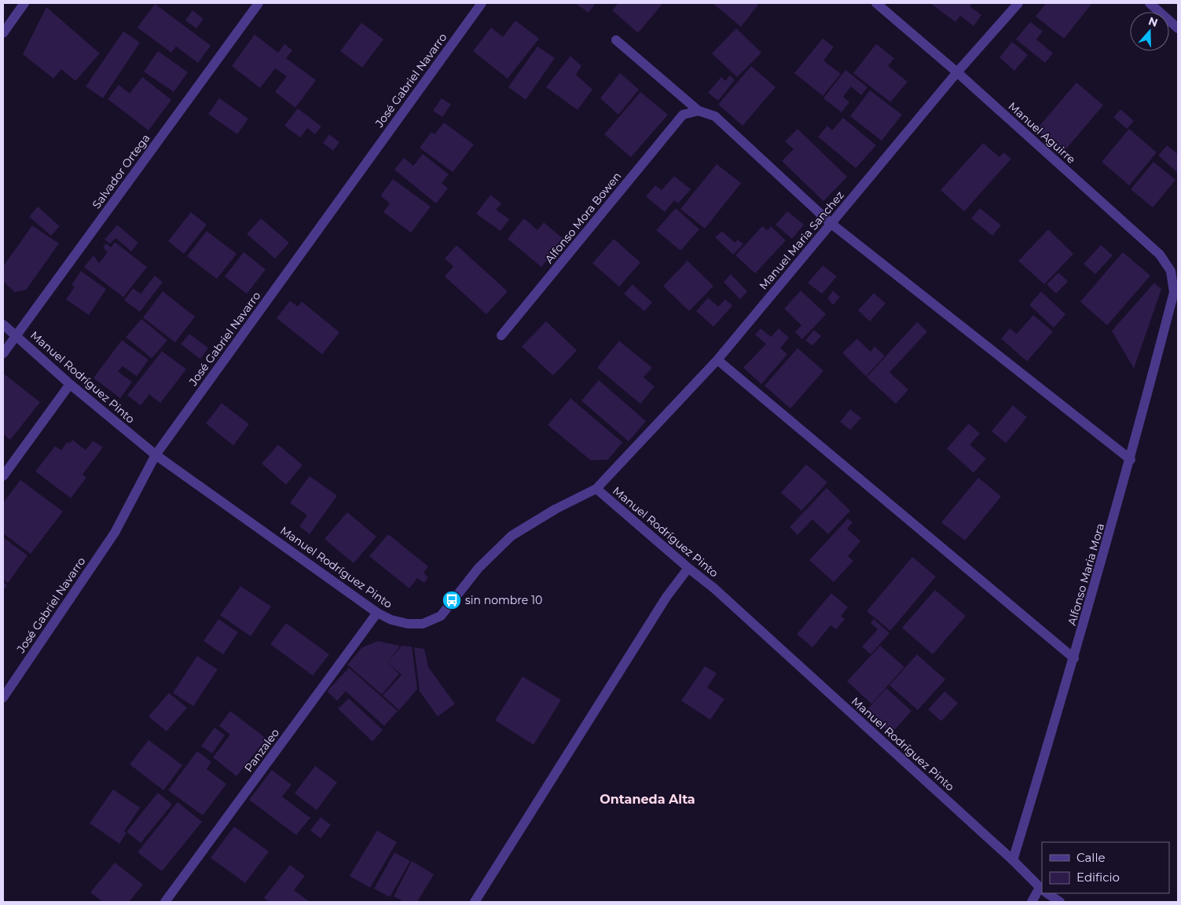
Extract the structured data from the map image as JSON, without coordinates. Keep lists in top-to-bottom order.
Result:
{
  "streets": {
    "street": [
      "José Gabriel Navarro",
      "Manuel Aguirre",
      "Salvador Ortega",
      "Alfonso Mora Bowen",
      "Manuel Maria Sanchez",
      "Manuel Rodríguez Pinto",
      "Alfonso Maria Mora",
      "Panzaleo"
    ]
  },
  "crossings": [
    ["José Gabriel Navarro", "Manuel Rodríguez Pinto"],
    ["Manuel Aguirre", "Manuel Maria Sanchez"],
    ["Manuel Aguirre", "Alfonso Maria Mora"],
    ["Salvador Ortega", "Manuel Rodríguez Pinto"],
    ["Manuel Maria Sanchez", "Manuel Rodríguez Pinto"],
    ["Manuel Rodríguez Pinto", "Alfonso Maria Mora"],
    ["Manuel Rodríguez Pinto", "Panzaleo"]
  ],
  "districts": ["Ontaneda Alta"],
  "places": {
    "bus stop": ["sin nombre 10"]
  },
  "legend": ["Calle", "Edificio"],
  "north": "top"
}
